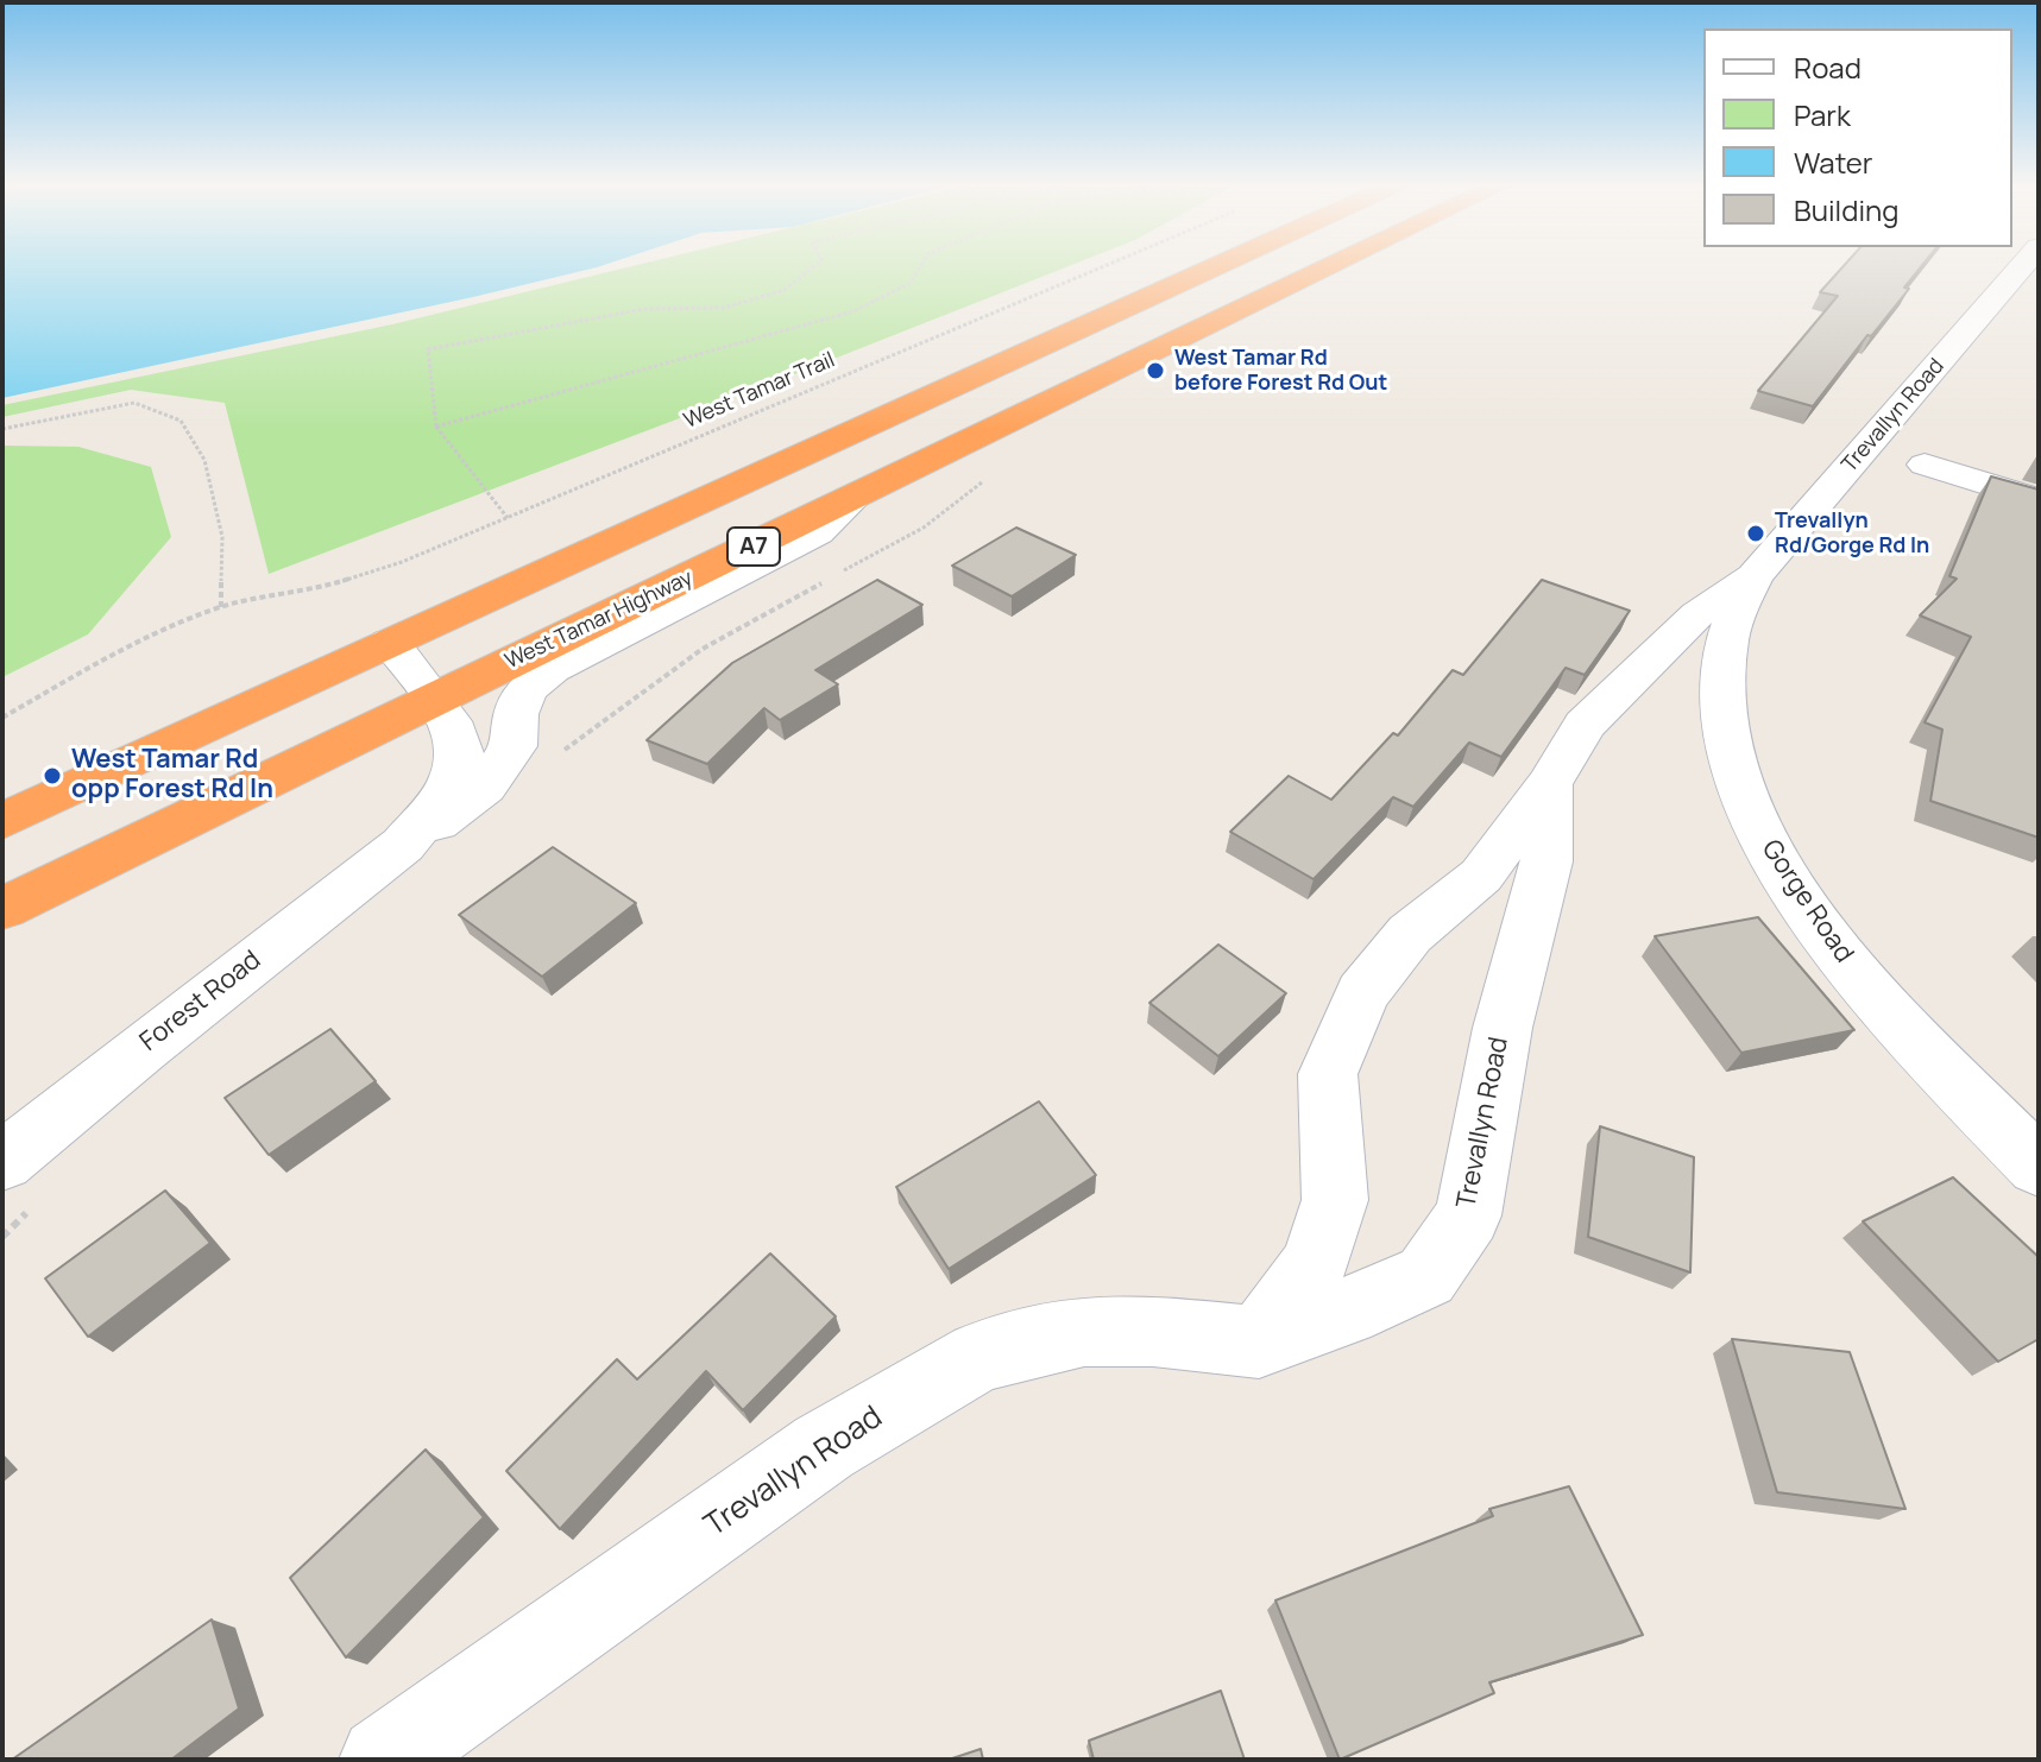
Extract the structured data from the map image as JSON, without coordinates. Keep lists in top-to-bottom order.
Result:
{
  "streets": {
    "highway": ["A7", "West Tamar Highway"],
    "street": ["Trevallyn Road", "Gorge Road", "Forest Road"],
    "path": ["West Tamar Trail"]
  },
  "crossings": [
    ["Trevallyn Road", "Gorge Road"],
    ["A7", "Forest Road"],
    ["West Tamar Highway", "Forest Road"]
  ],
  "places": ["West Tamar Rd before Forest Rd Out", "Trevallyn Rd/Gorge Rd In", "West Tamar Rd opp Forest Rd In"],
  "legend": [
    "Road",
    "Park",
    "Water",
    "Building"
  ]
}
